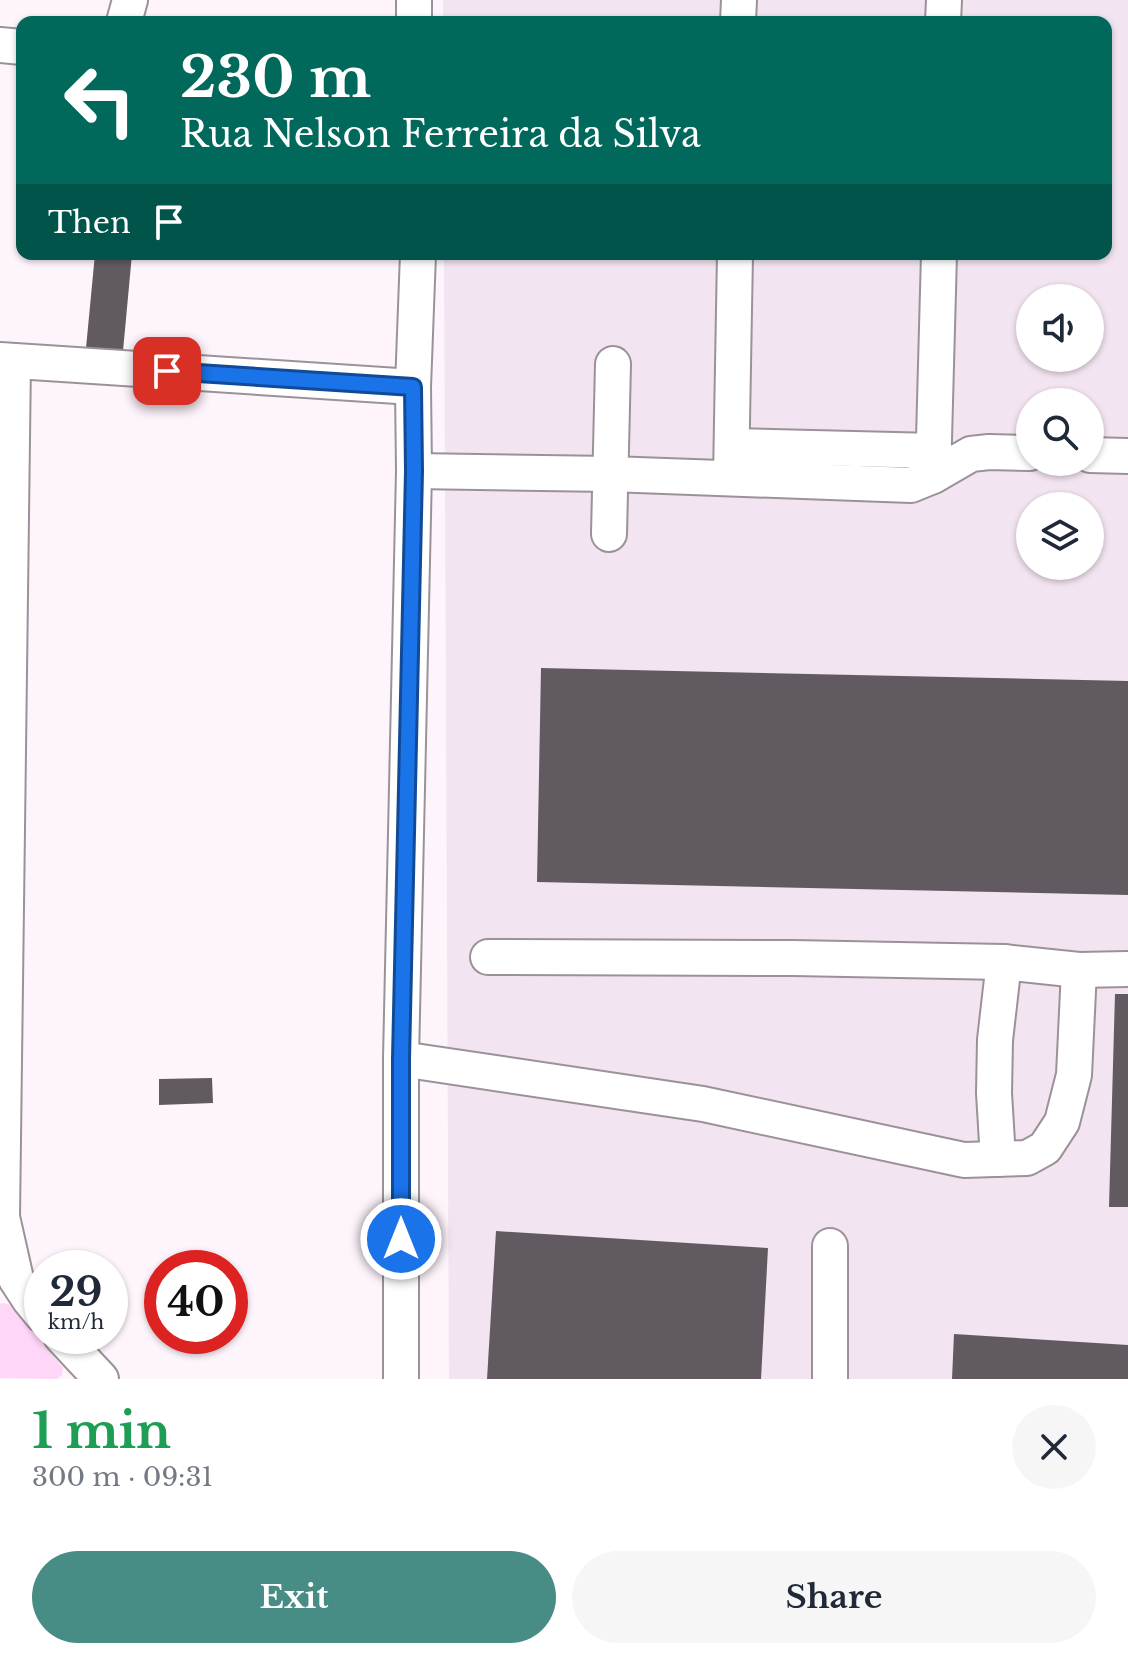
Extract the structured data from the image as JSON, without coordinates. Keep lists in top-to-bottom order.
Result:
{
  "page": {
    "turn": ["230 m", "Rua Nelson Ferreira da Silva"],
    "then": "Then",
    "speed": "29 km/h",
    "limit": "40",
    "heading": ["1 min", "300 m · 09:31"],
    "buttons": ["Exit", "Share"]
  }
}
